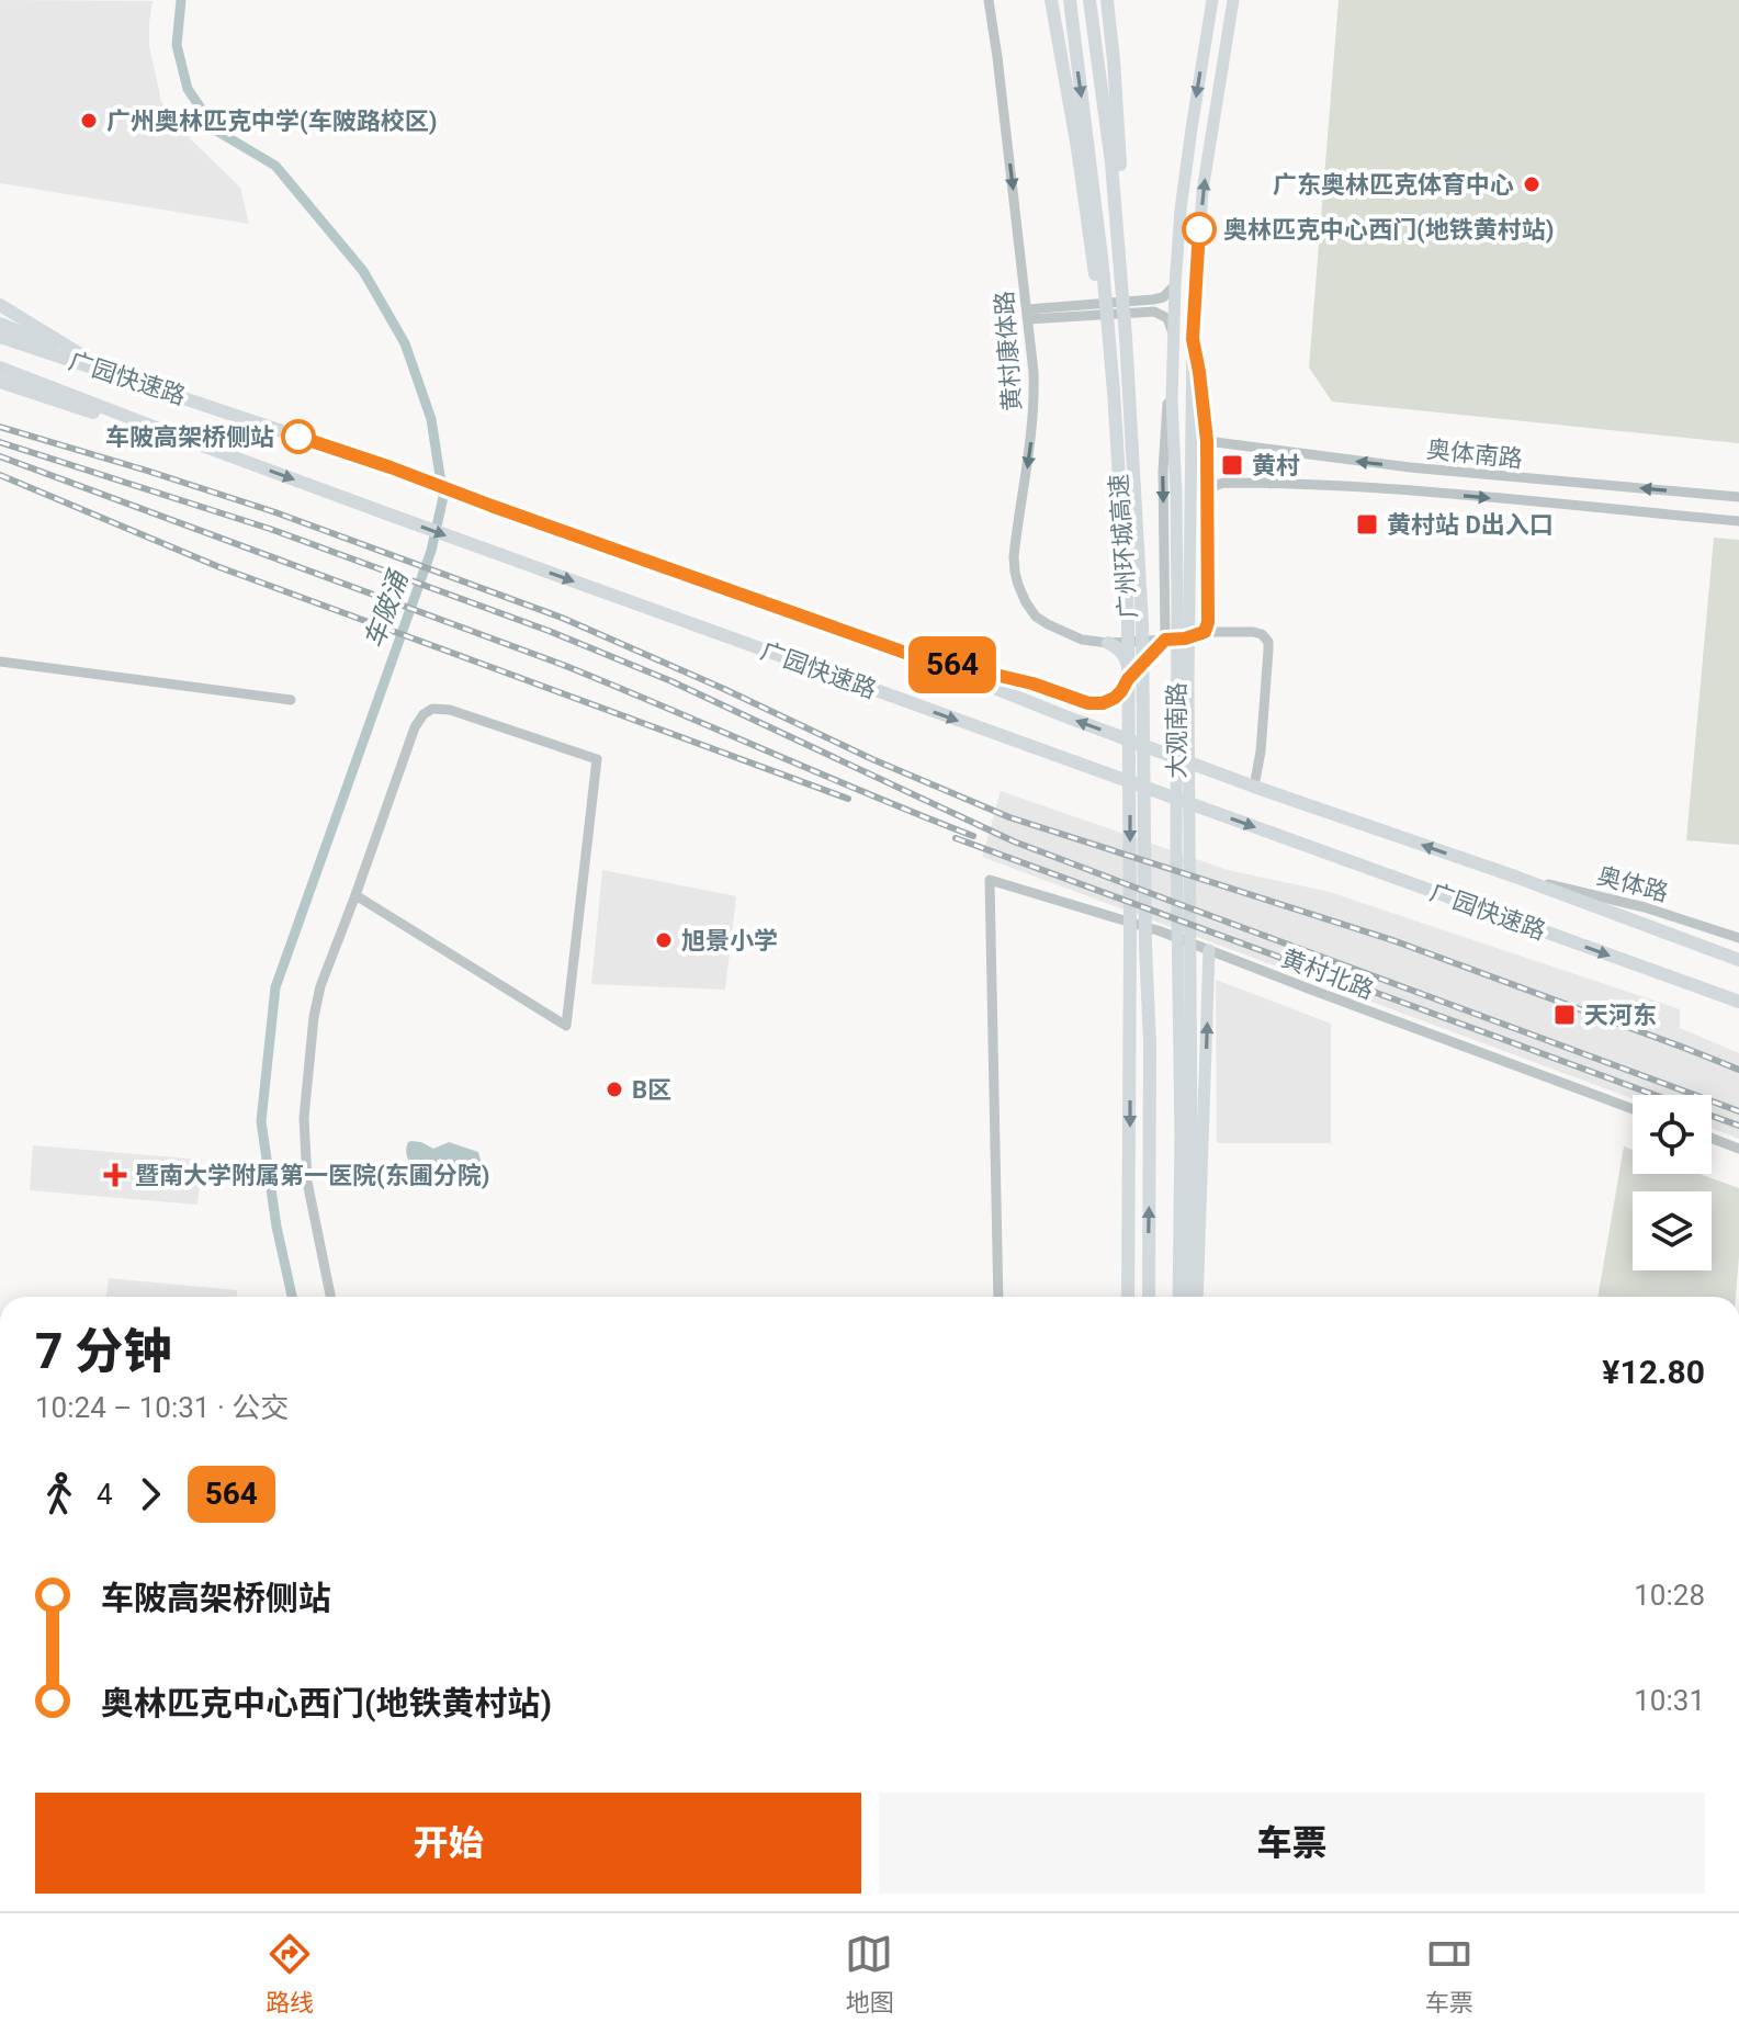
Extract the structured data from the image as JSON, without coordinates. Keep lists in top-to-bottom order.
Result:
{
  "streets": {
    "highway": ["广园快速路", "广州环城高速"],
    "main road": ["大观南路"],
    "street": [
      "黄村康体路",
      "奥体南路",
      "奥体路",
      "黄村北路"
    ]
  },
  "crossings": [
    ["黄村康体路", "广园快速路"],
    ["广园快速路", "奥体路"]
  ],
  "one_way": ["黄村康体路"],
  "water": ["车陂涌"],
  "places": {
    "other": [
      "广州奥林匹克中学(车陂路校区)",
      "广东奥林匹克体育中心",
      "奥林匹克中心西门(地铁黄村站)",
      "车陂高架桥侧站",
      "旭景小学",
      "B区"
    ],
    "transit": ["黄村", "黄村站 D出入口", "天河东"],
    "health": ["暨南大学附属第一医院(东圃分院)"]
  },
  "lines": ["bus line 564"],
  "page": {
    "on_map": "564",
    "heading": ["7 分钟", "10:24 – 10:31 · 公交", "¥12.80"],
    "legs": ["4", "564"],
    "list": [
      {
        "name": "车陂高架桥侧站",
        "value": "10:28"
      },
      {
        "name": "奥林匹克中心西门(地铁黄村站)",
        "value": "10:31"
      }
    ],
    "buttons": ["开始", "车票"],
    "tabs": ["路线", "地图", "车票"]
  }
}
